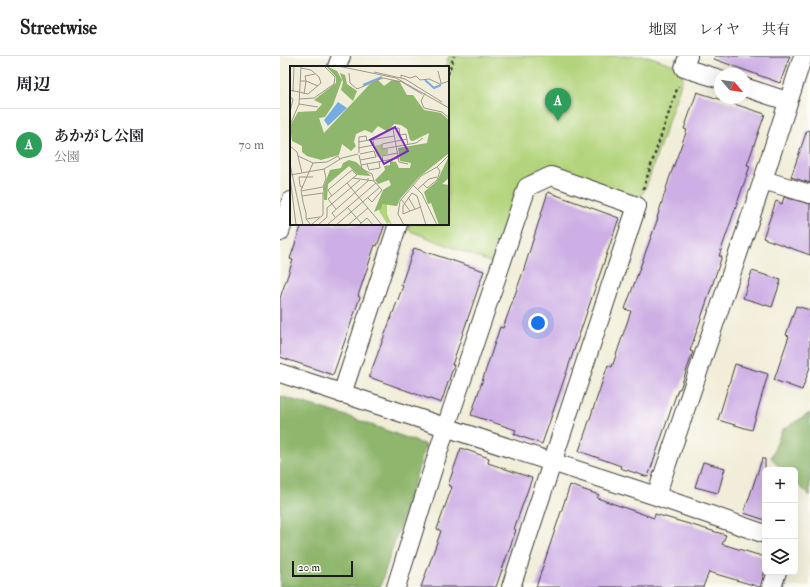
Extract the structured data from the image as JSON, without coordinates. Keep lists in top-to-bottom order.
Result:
{
  "scale_bar": "20 m",
  "north": "bottom right",
  "page": {
    "header": "Streetwise",
    "nav": ["地図", "レイヤ", "共有"],
    "heading": "周辺",
    "pins": "A",
    "list": [
      {
        "mark": "A",
        "name": "あかがし公園",
        "note": "公園",
        "value": "70 m"
      }
    ],
    "map_buttons": ["+", "−"],
    "scale": "20 m"
  }
}
